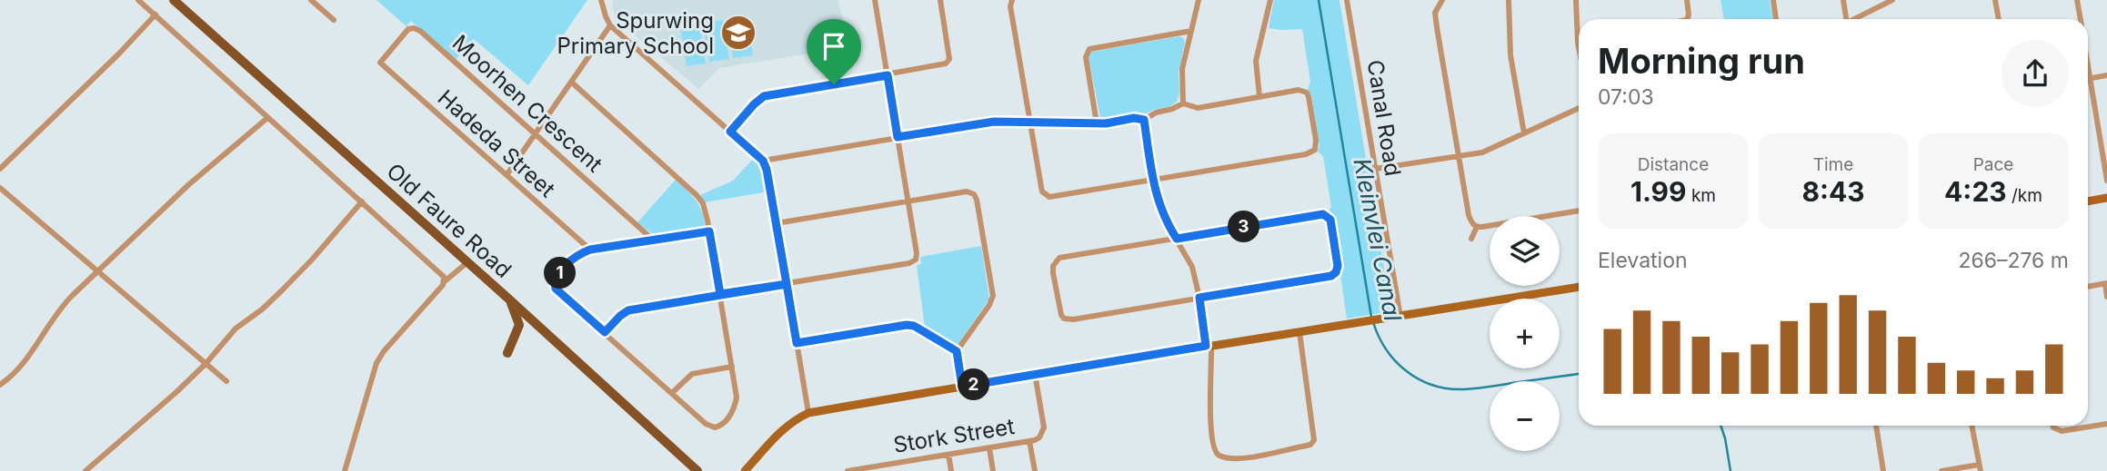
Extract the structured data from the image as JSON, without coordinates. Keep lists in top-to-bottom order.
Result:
{
  "streets": {
    "main road": ["Old Faure Road"],
    "street": [
      "Moorhen Crescent",
      "Canal Road",
      "Hadeda Street",
      "Stork Street"
    ]
  },
  "crossings": [
    ["Moorhen Crescent", "Hadeda Street"]
  ],
  "water": ["Kleinvlei Canal"],
  "places": {
    "school or university": ["Spurwing Primary School"]
  },
  "page": {
    "heading": ["Morning run", "07:03"],
    "stats": [
      ["Distance", "1.99 km"],
      ["Time", "8:43"],
      ["Pace", "4:23 /km"]
    ],
    "pins": ["3", "1", "2"],
    "map_buttons": ["+", "−"],
    "chart": ["Elevation", "266–276 m"]
  }
}
